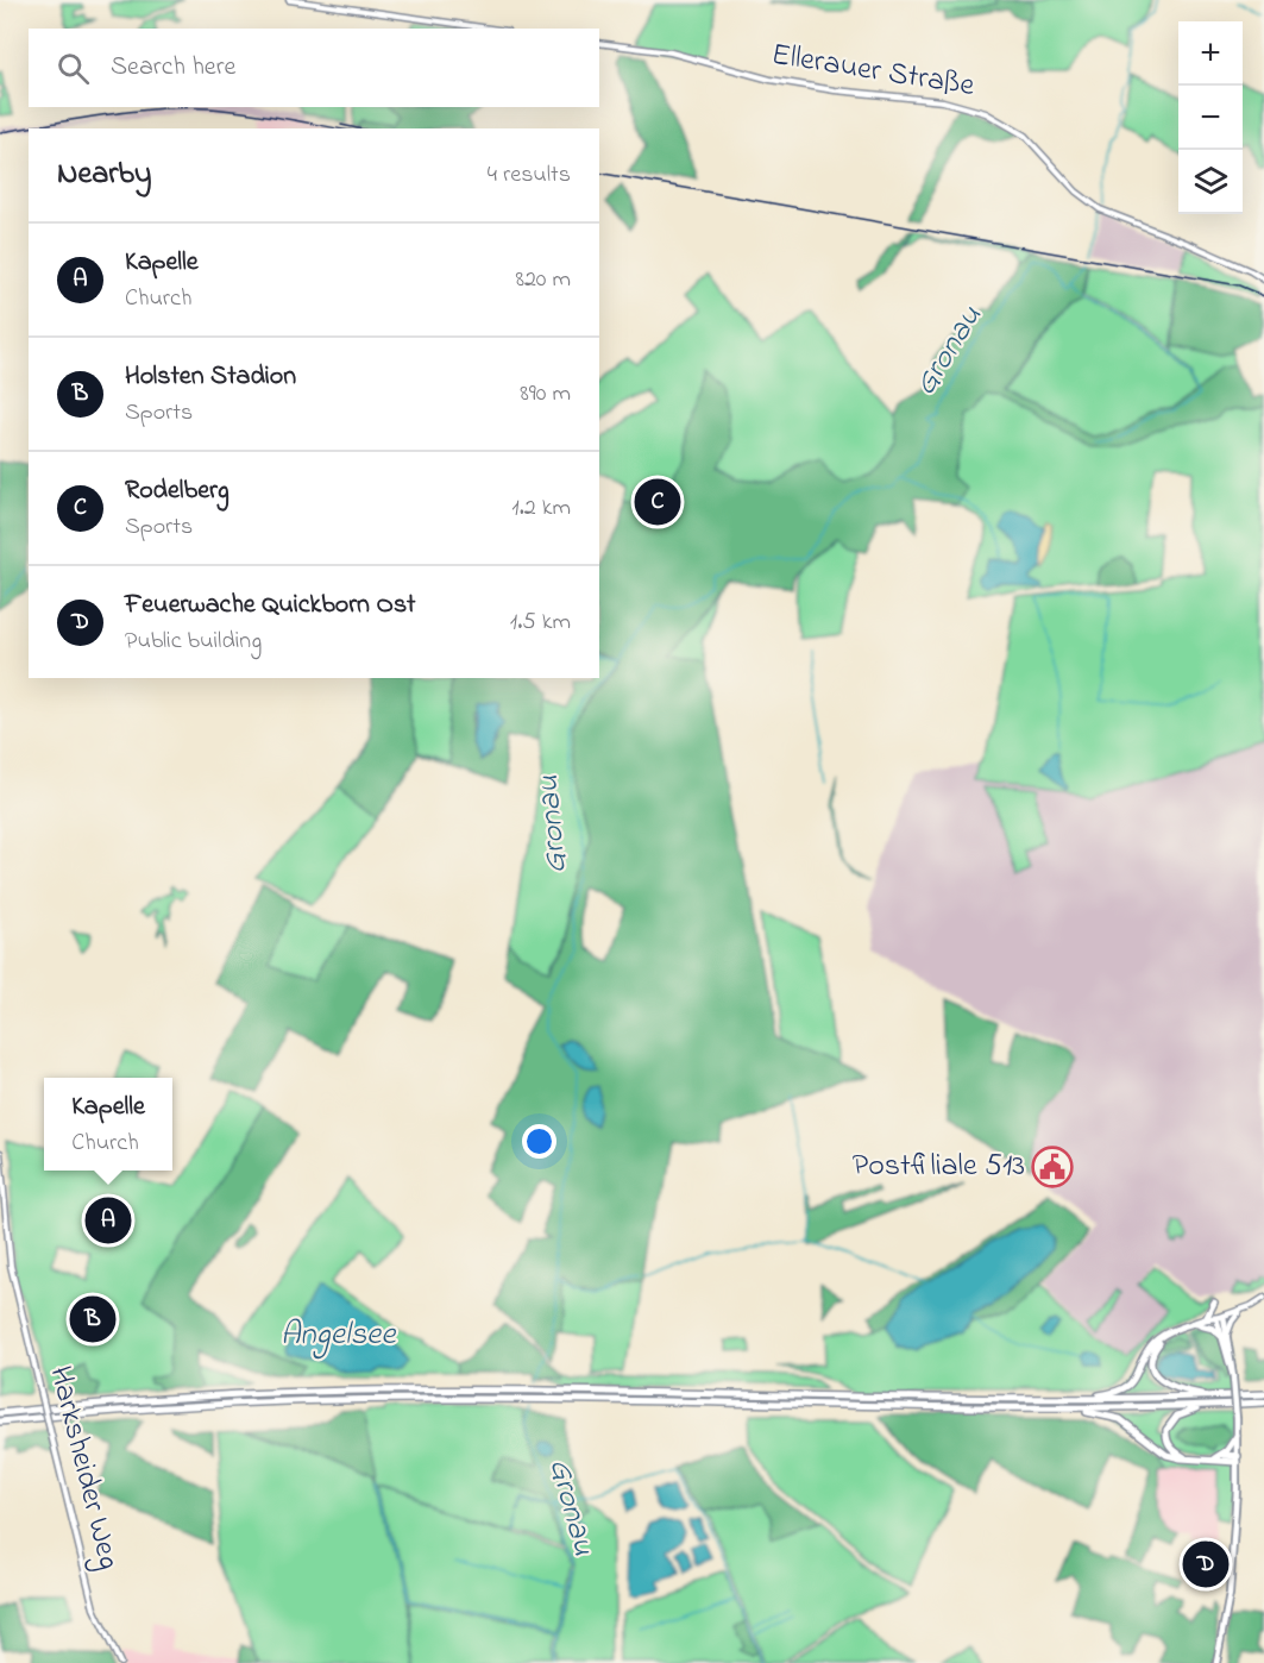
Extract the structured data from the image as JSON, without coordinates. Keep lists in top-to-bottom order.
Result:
{
  "streets": {
    "main road": ["Ellerauer Straße", "Harksheider Weg"]
  },
  "water": ["Gronau", "Angelsee"],
  "places": {
    "public building": ["Postfiliale 513"]
  },
  "page": {
    "map_buttons": ["+", "−"],
    "search": "Search here",
    "heading": ["Nearby", "4 results"],
    "list": [
      {
        "mark": "A",
        "name": "Kapelle",
        "note": "Church",
        "value": "820 m"
      },
      {
        "mark": "B",
        "name": "Holsten Stadion",
        "note": "Sports",
        "value": "890 m"
      },
      {
        "mark": "C",
        "name": "Rodelberg",
        "note": "Sports",
        "value": "1.2 km"
      },
      {
        "mark": "D",
        "name": "Feuerwache Quickborn Ost",
        "note": "Public building",
        "value": "1.5 km"
      }
    ],
    "pins": [
      "C",
      "A",
      "B",
      "D"
    ],
    "popup": ["Kapelle", "Church"]
  }
}
